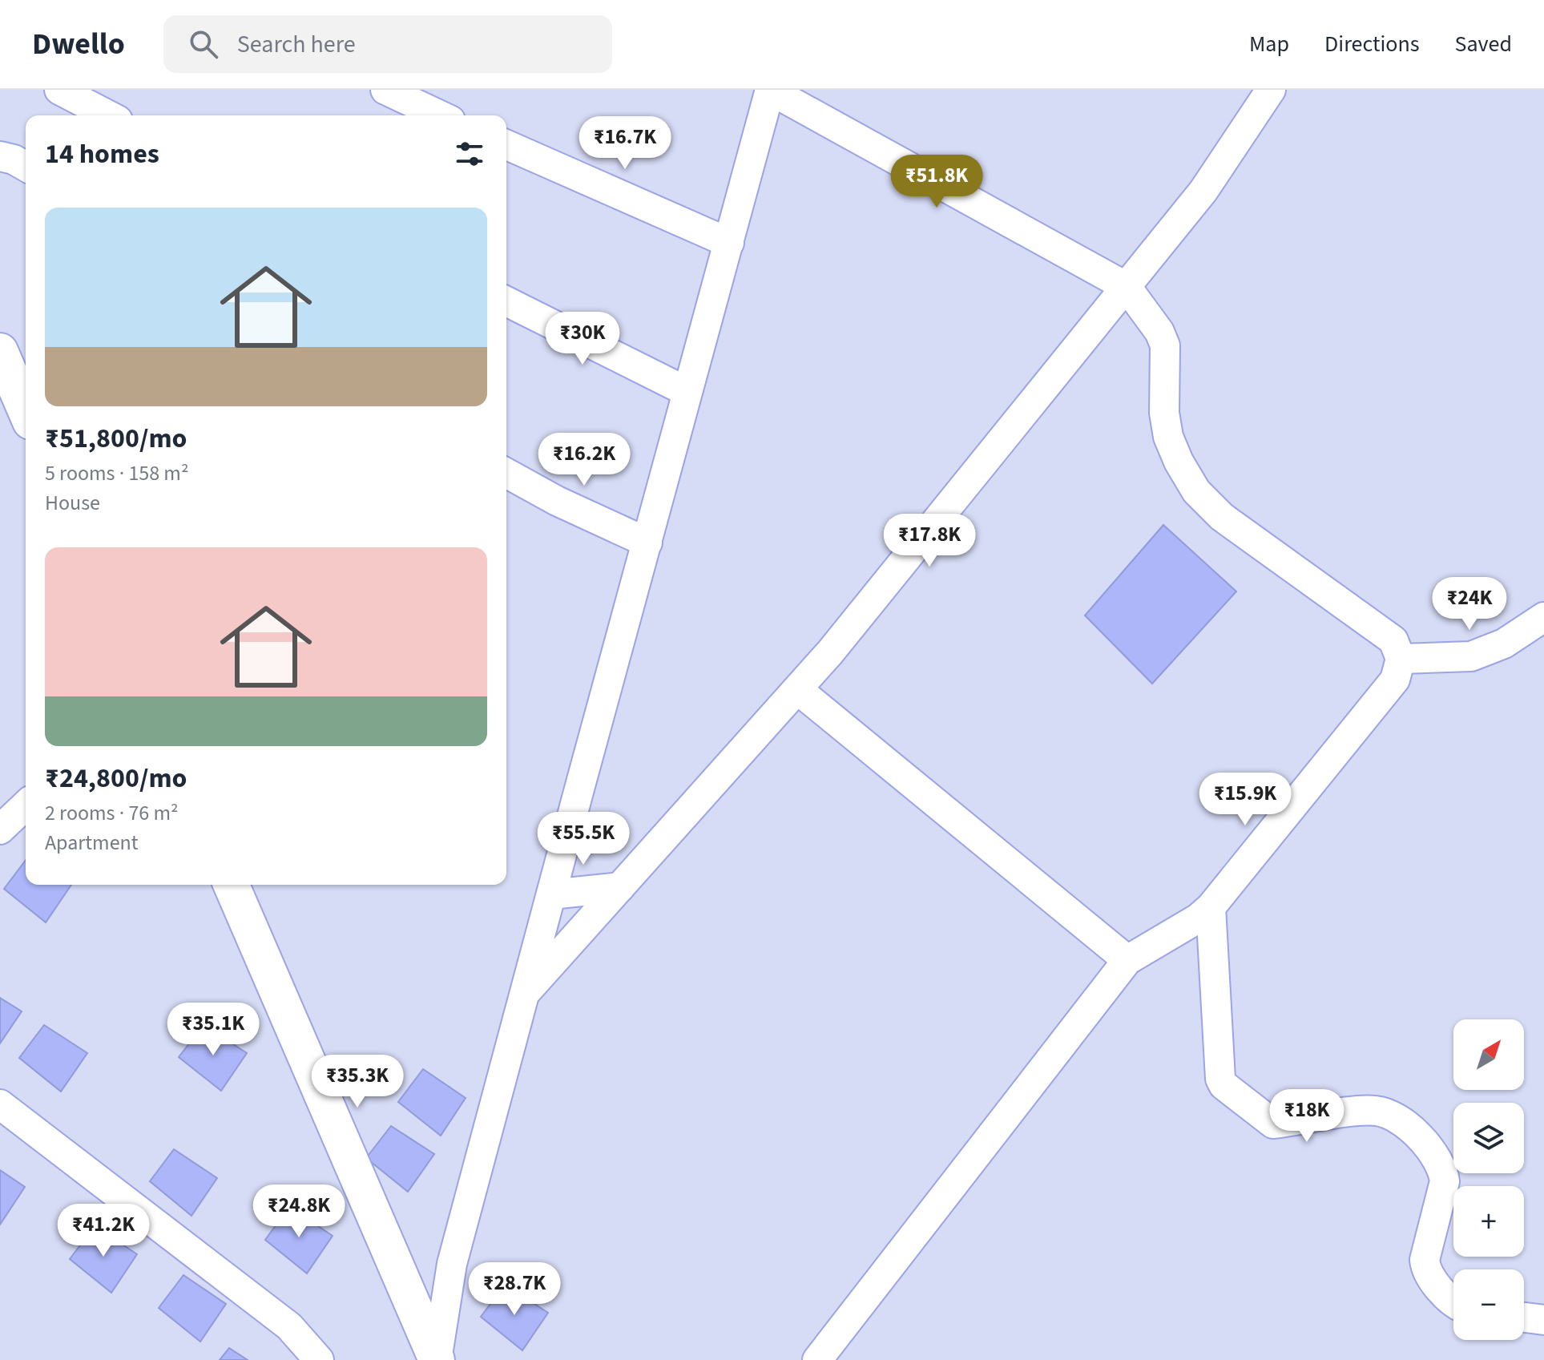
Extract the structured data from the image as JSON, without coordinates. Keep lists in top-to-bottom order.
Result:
{
  "north": "top right",
  "page": {
    "header": "Dwello",
    "search": "Search here",
    "nav": ["Map", "Directions", "Saved"],
    "heading": "14 homes",
    "price": [
      "₹16.7K",
      "₹51.8K",
      "₹30K",
      "₹16.2K",
      "₹17.8K",
      "₹24K",
      "₹15.9K",
      "₹55.5K",
      "₹35.1K",
      "₹35.3K",
      "₹18K",
      "₹24.8K",
      "₹41.2K",
      "₹28.7K"
    ],
    "list": [
      {
        "name": "₹51,800/mo",
        "note": "5 rooms · 158 m² · House"
      },
      {
        "name": "₹24,800/mo",
        "note": "2 rooms · 76 m² · Apartment"
      }
    ],
    "map_buttons": ["+", "−"]
  }
}
